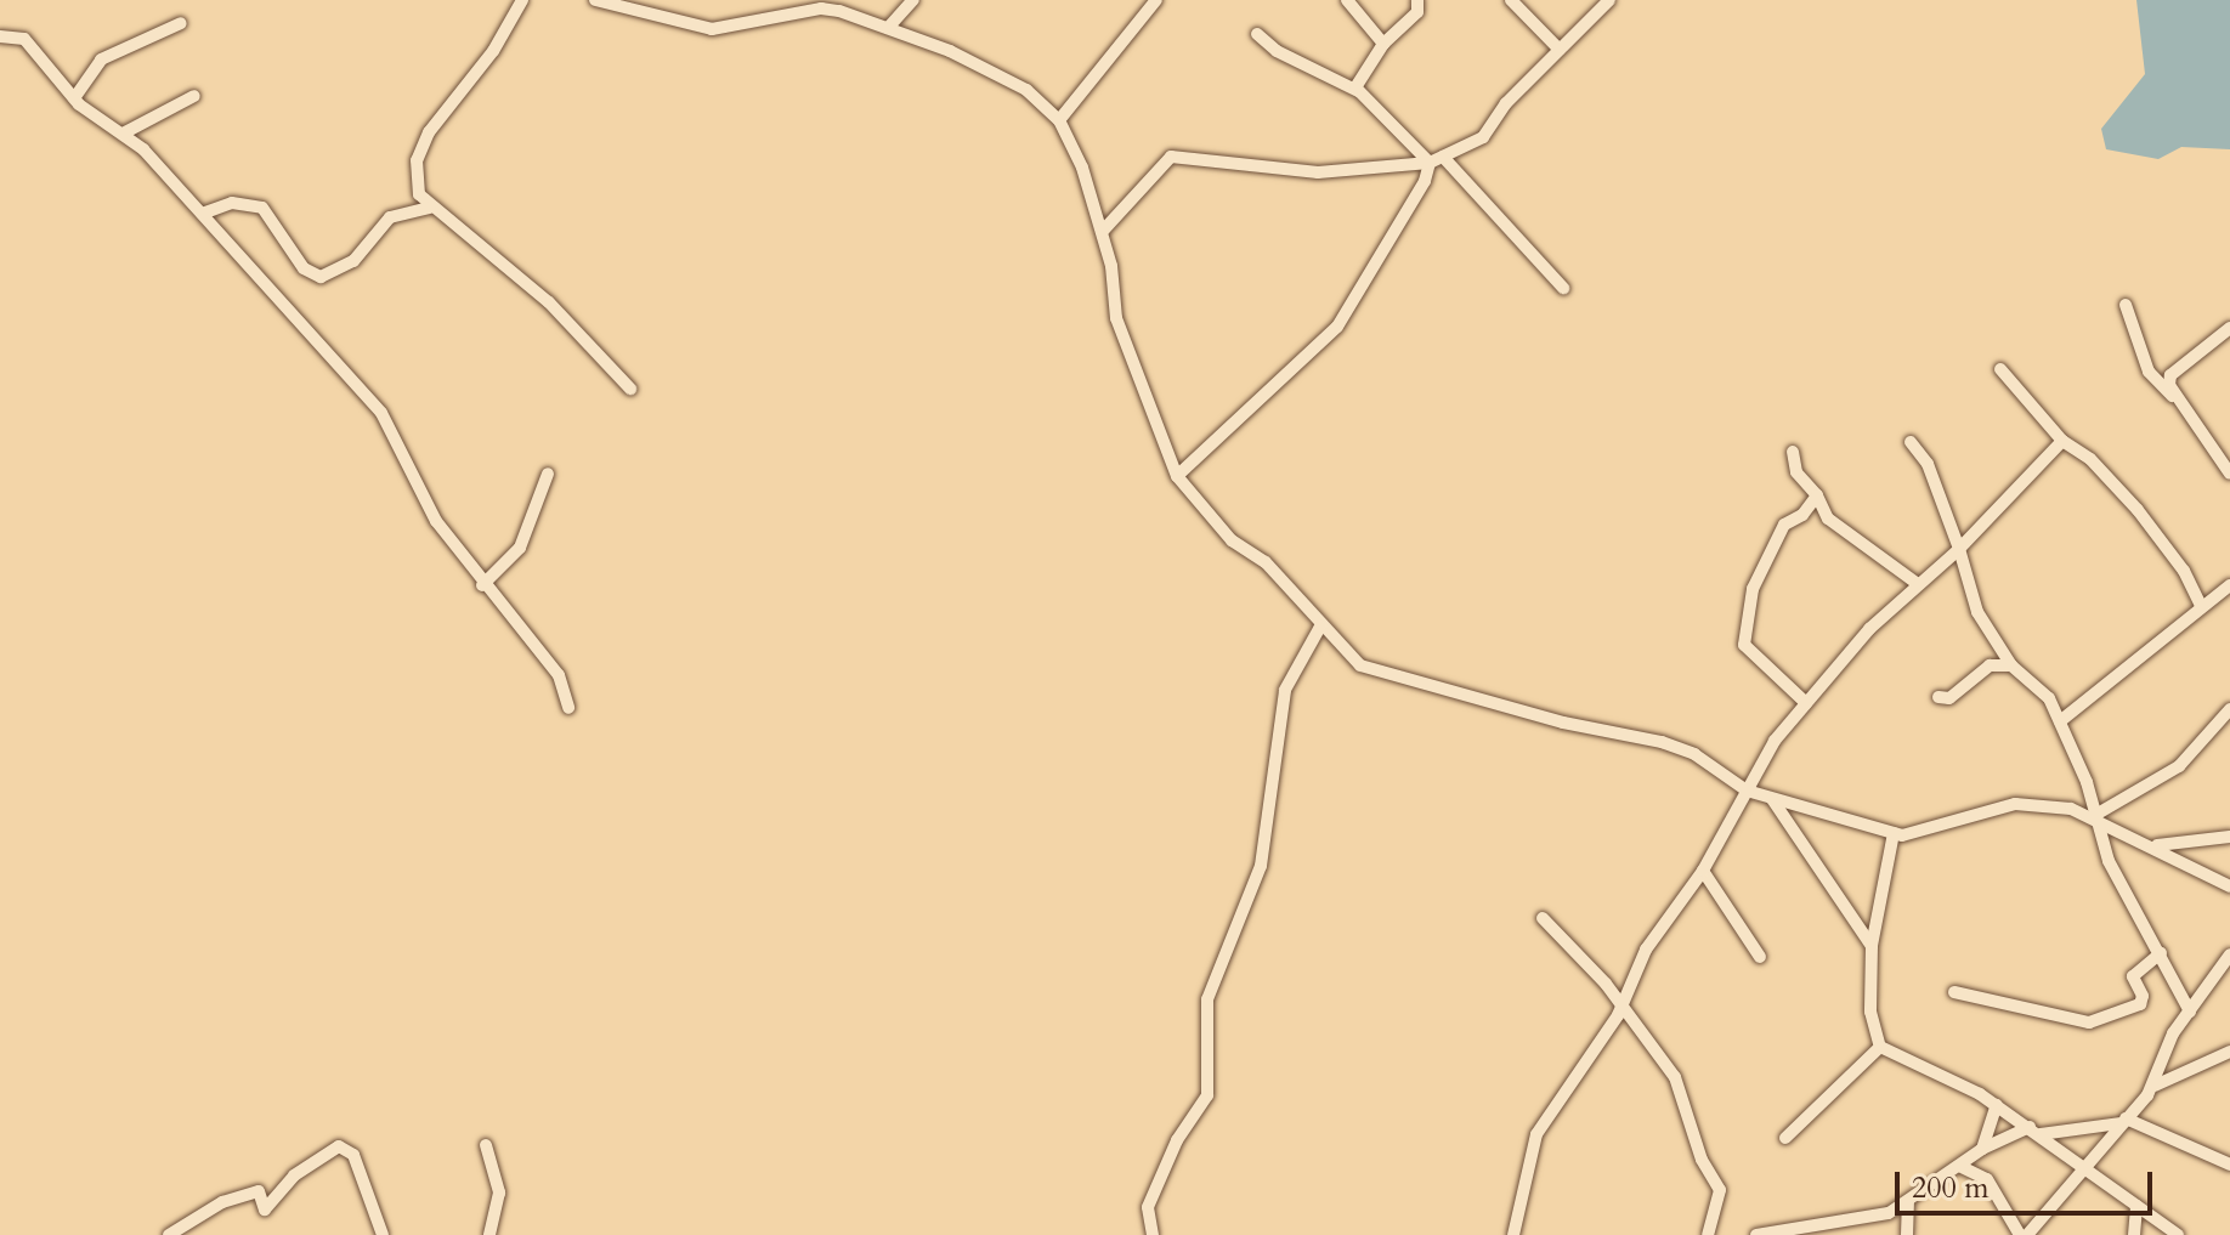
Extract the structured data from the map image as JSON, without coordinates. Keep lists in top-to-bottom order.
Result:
{
  "scale_bar": "200 m"
}
